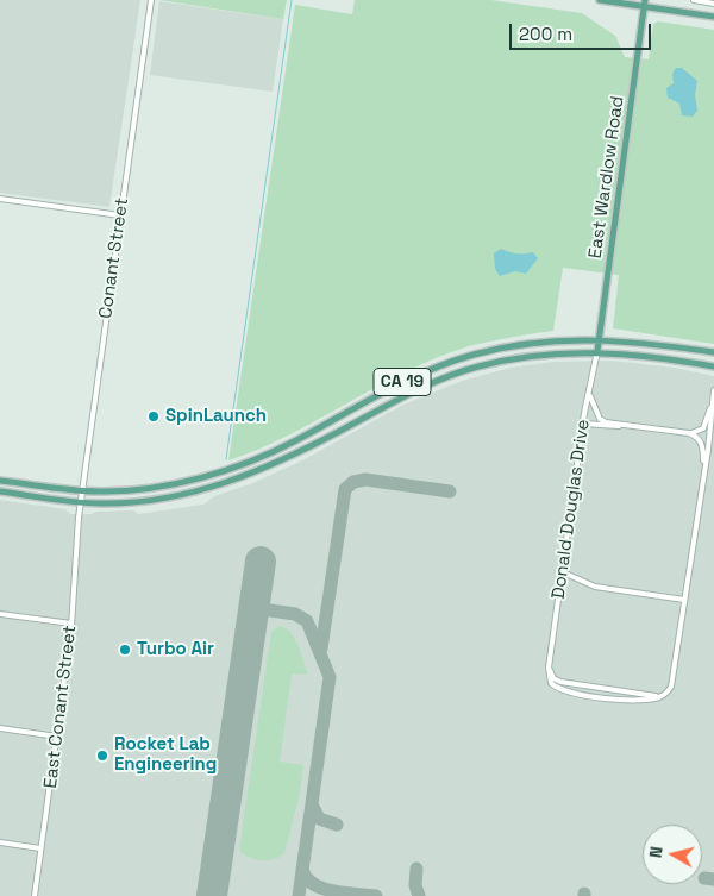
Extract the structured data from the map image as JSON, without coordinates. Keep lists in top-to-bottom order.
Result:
{
  "streets": {
    "main road": ["East Wardlow Road", "CA 19"],
    "street": ["Conant Street", "Donald Douglas Drive", "East Conant Street"]
  },
  "crossings": [
    ["East Wardlow Road", "CA 19"],
    ["East Wardlow Road", "Donald Douglas Drive"],
    ["Conant Street", "CA 19"],
    ["Conant Street", "East Conant Street"],
    ["CA 19", "Donald Douglas Drive"]
  ],
  "places": ["SpinLaunch", "Turbo Air", "Rocket Lab Engineering"],
  "scale_bar": "200 m",
  "north": "left"
}
